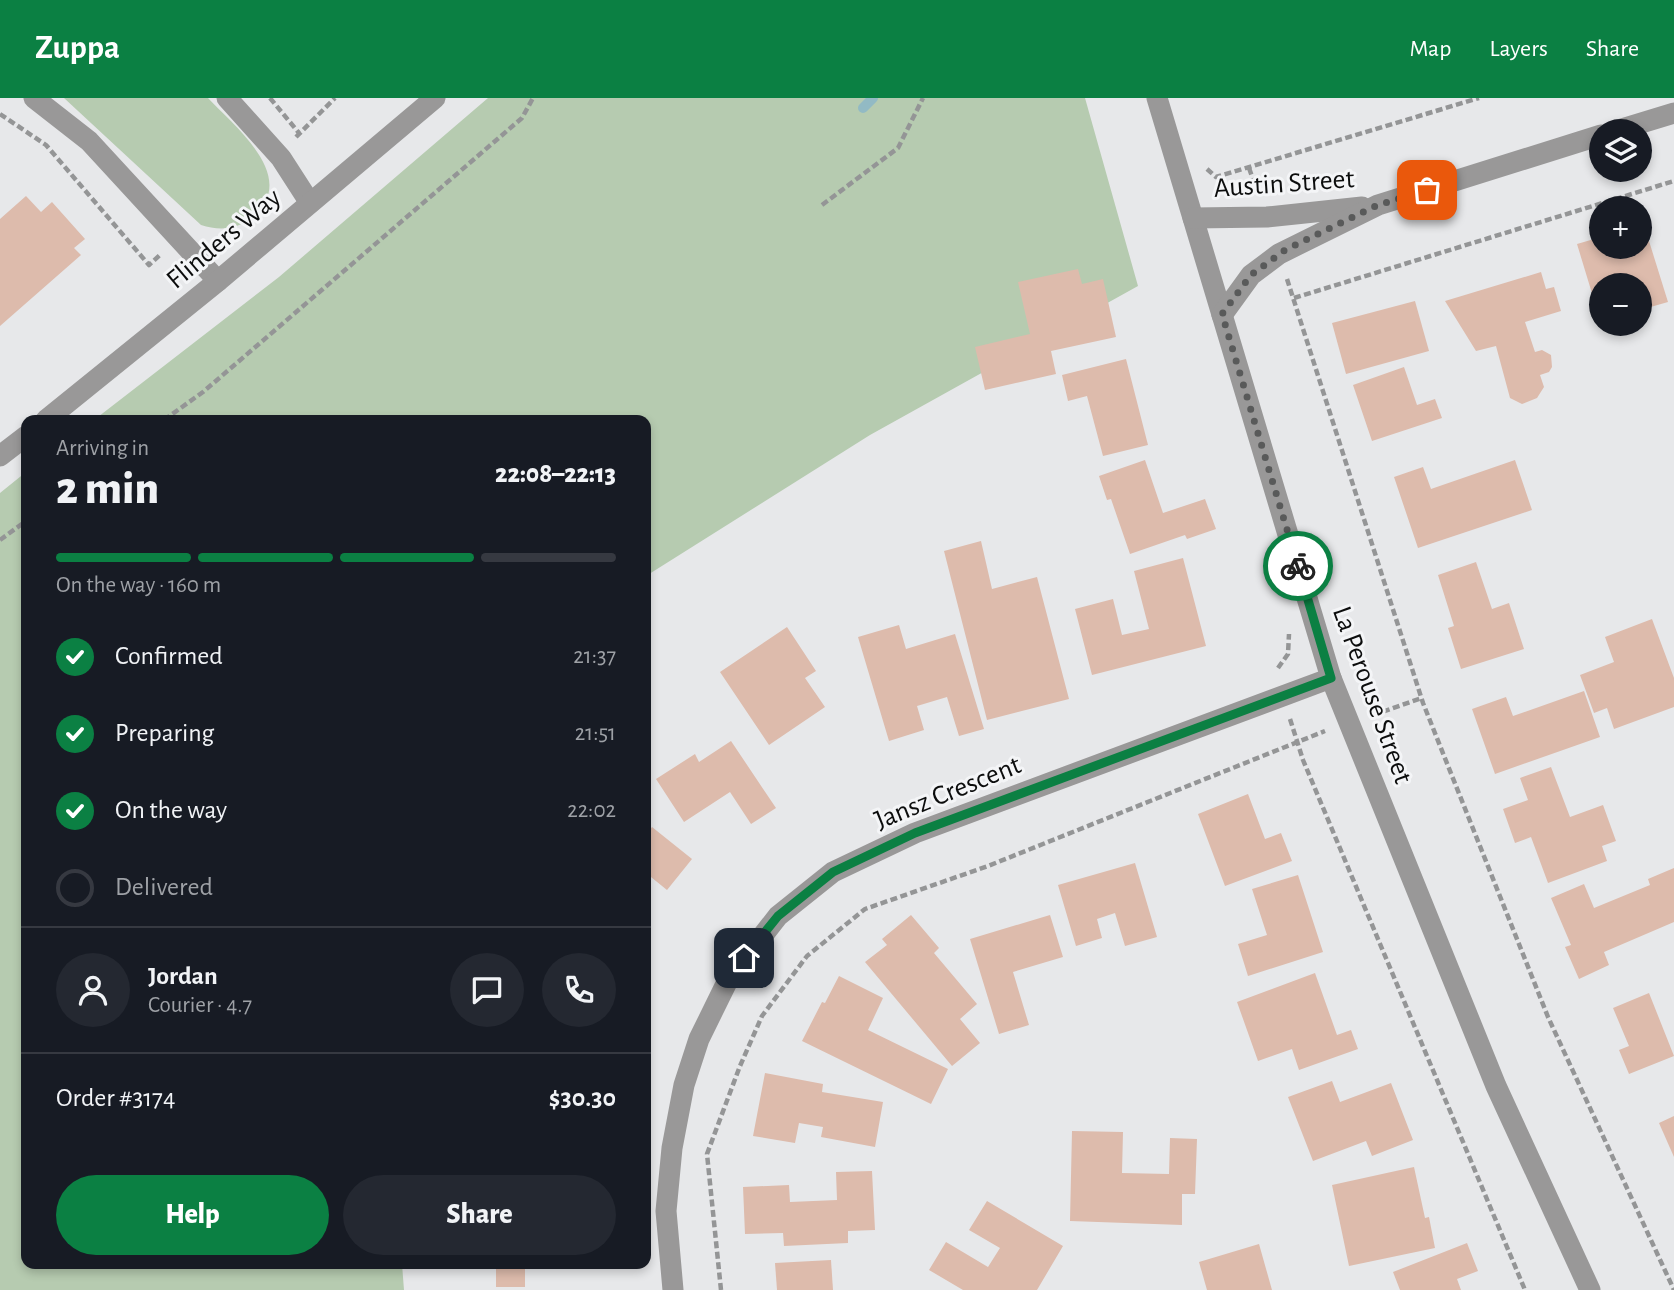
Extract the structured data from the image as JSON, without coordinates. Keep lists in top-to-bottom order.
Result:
{
  "streets": {
    "street": [
      "Austin Street",
      "Flinders Way",
      "La Perouse Street",
      "Jansz Crescent"
    ]
  },
  "crossings": [
    ["Austin Street", "La Perouse Street"],
    ["La Perouse Street", "Jansz Crescent"]
  ],
  "page": {
    "header": "Zuppa",
    "nav": ["Map", "Layers", "Share"],
    "map_buttons": ["+", "−"],
    "heading": ["2 min", "Arriving in", "22:08–22:13"],
    "panel": [
      "Jordan",
      "Courier · 4.7",
      "Order #3174",
      "$30.30"
    ],
    "bar": "On the way · 160 m",
    "list": [
      ["Confirmed", "21:37"],
      ["Preparing", "21:51"],
      ["On the way", "22:02"],
      "Delivered"
    ],
    "buttons": ["Help", "Share"]
  }
}
